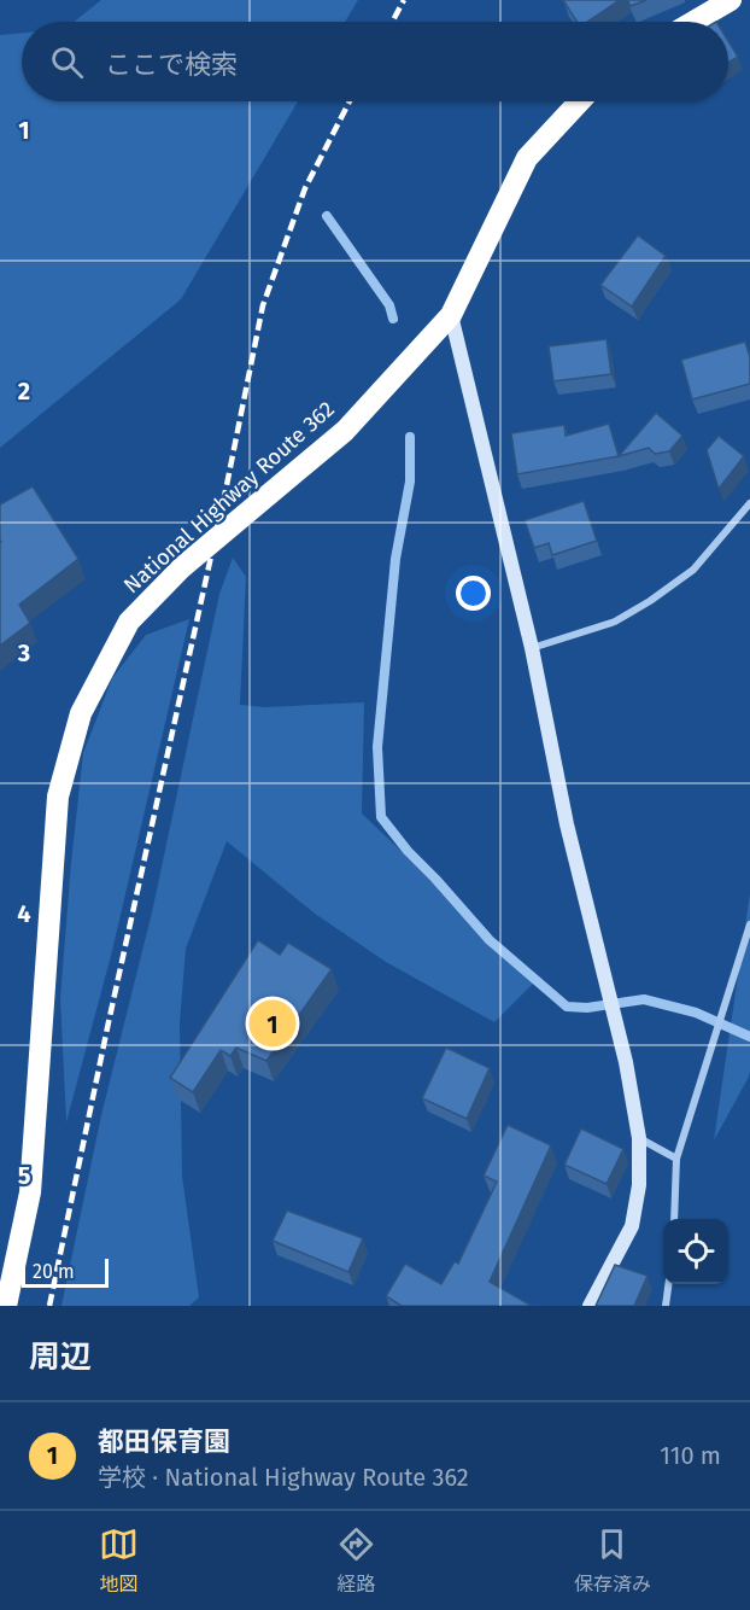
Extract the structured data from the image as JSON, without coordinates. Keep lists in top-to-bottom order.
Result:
{
  "streets": {
    "highway": ["National Highway Route 362"]
  },
  "scale_bar": "20 m",
  "page": {
    "search": "ここで検索",
    "pins": "1",
    "scale": "20 m",
    "heading": "周辺",
    "list": [
      {
        "mark": "1",
        "name": "都田保育園",
        "note": "学校 · National Highway Route 362",
        "value": "110 m"
      }
    ],
    "nav": ["地図", "経路", "保存済み"]
  },
  "grid": {
    "rows": [
      "1",
      "2",
      "3",
      "4",
      "5"
    ]
  }
}
